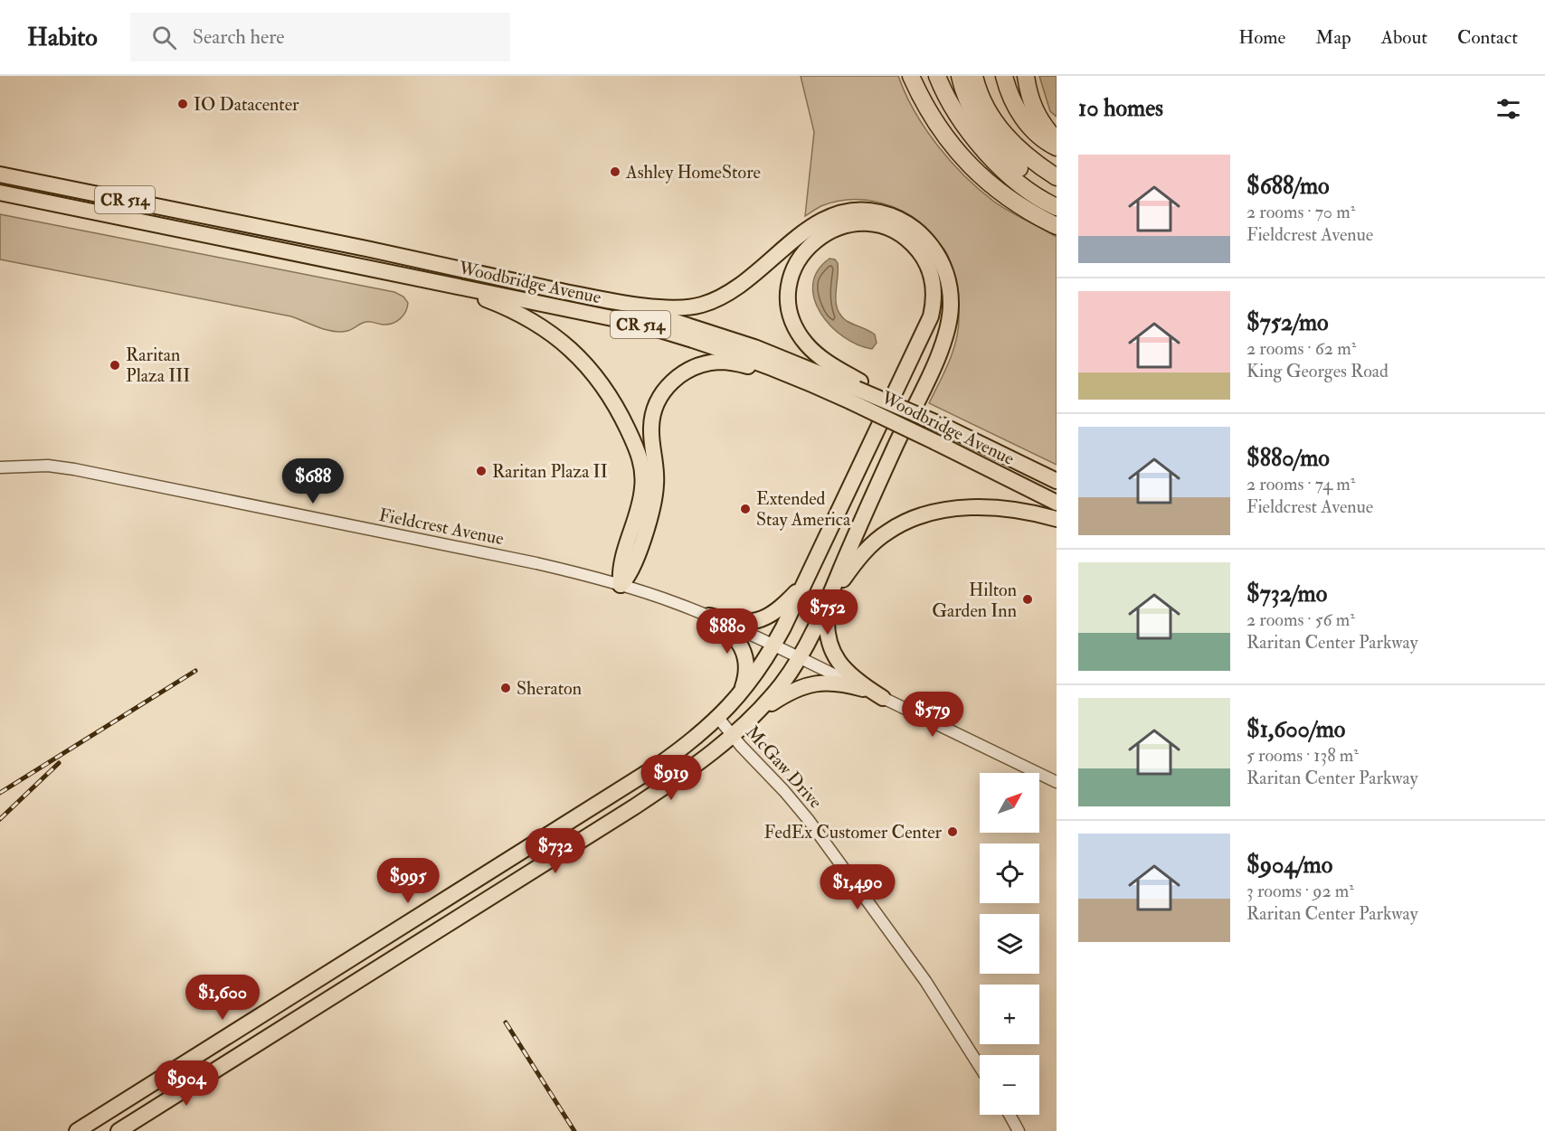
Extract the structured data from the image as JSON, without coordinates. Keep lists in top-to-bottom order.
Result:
{
  "streets": {
    "main road": ["CR 514", "Woodbridge Avenue"],
    "street": ["Fieldcrest Avenue", "McGaw Drive"]
  },
  "places": [
    "IO Datacenter",
    "Ashley HomeStore",
    "Raritan Plaza III",
    "Raritan Plaza II",
    "Extended Stay America",
    "Hilton Garden Inn",
    "Sheraton",
    "FedEx Customer Center"
  ],
  "north": "top right",
  "page": {
    "header": "Habito",
    "search": "Search here",
    "nav": [
      "Home",
      "Map",
      "About",
      "Contact"
    ],
    "heading": "10 homes",
    "list": [
      {
        "name": "$688/mo",
        "note": "2 rooms · 70 m² · Fieldcrest Avenue"
      },
      {
        "name": "$752/mo",
        "note": "2 rooms · 62 m² · King Georges Road"
      },
      {
        "name": "$880/mo",
        "note": "2 rooms · 74 m² · Fieldcrest Avenue"
      },
      {
        "name": "$732/mo",
        "note": "2 rooms · 56 m² · Raritan Center Parkway"
      },
      {
        "name": "$1,600/mo",
        "note": "5 rooms · 138 m² · Raritan Center Parkway"
      },
      {
        "name": "$904/mo",
        "note": "3 rooms · 92 m² · Raritan Center Parkway"
      }
    ],
    "price": [
      "$688",
      "$752",
      "$880",
      "$579",
      "$919",
      "$732",
      "$995",
      "$1,490",
      "$1,600",
      "$904"
    ],
    "map_buttons": ["+", "−"]
  }
}
